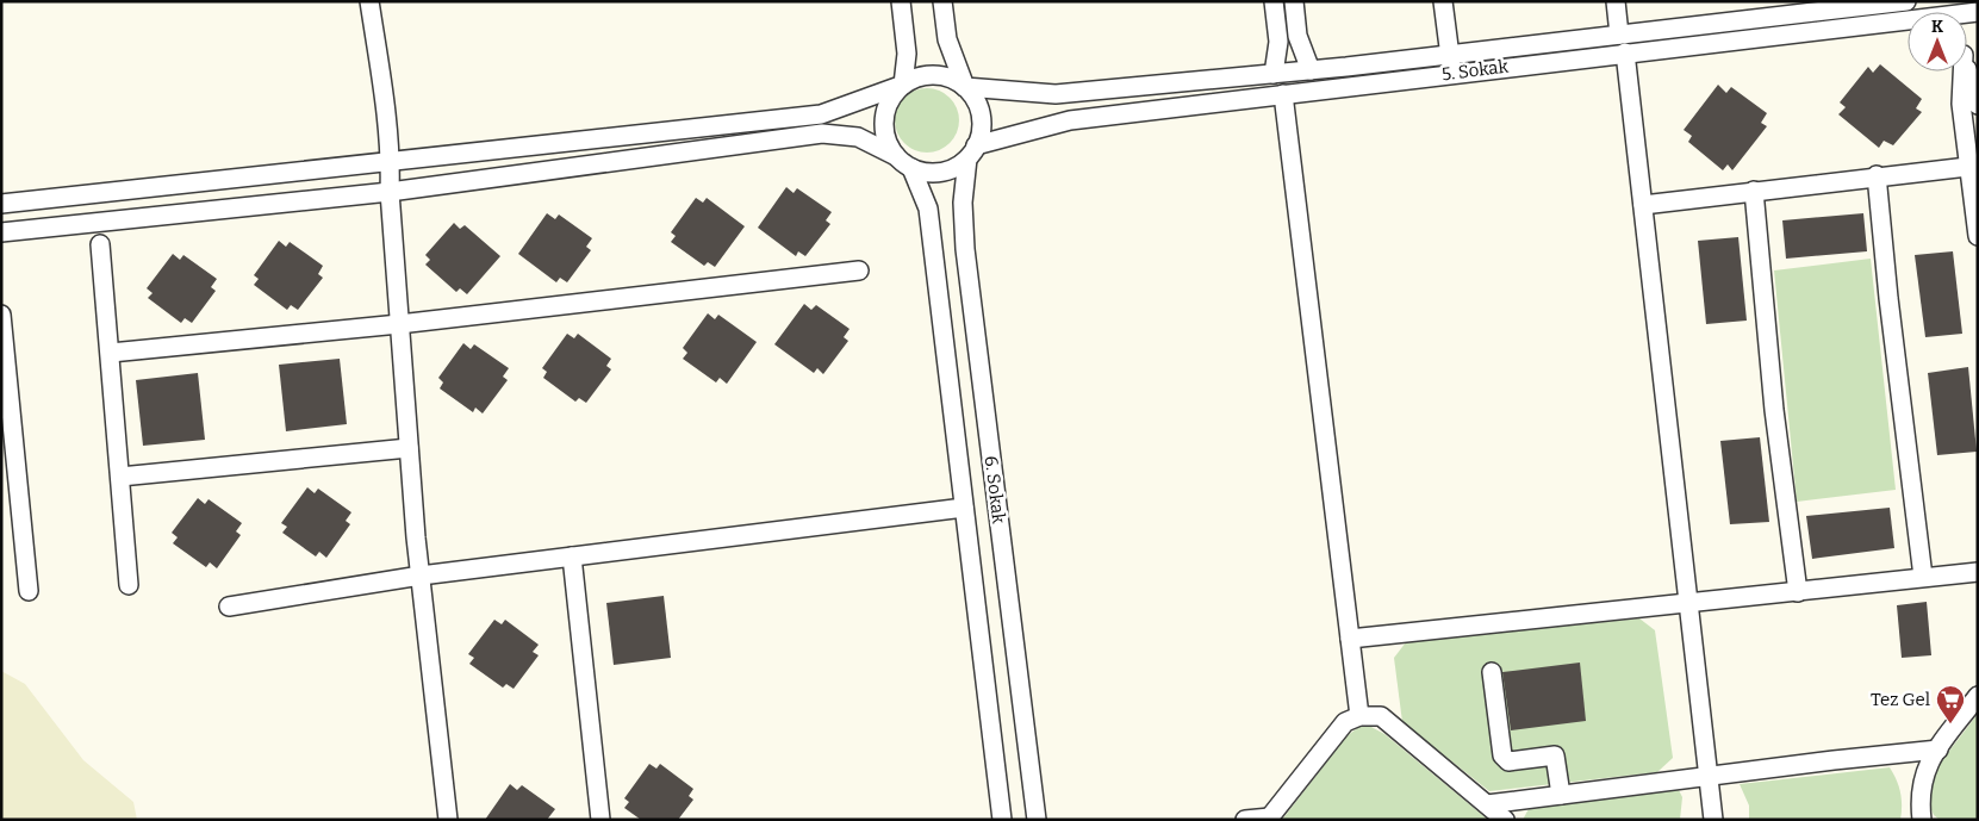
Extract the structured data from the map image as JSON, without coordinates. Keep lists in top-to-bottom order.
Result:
{
  "streets": {
    "street": ["5. Sokak", "6. Sokak"]
  },
  "crossings": [
    ["5. Sokak", "6. Sokak"]
  ],
  "places": {
    "supermarket": ["Tez Gel"]
  },
  "north": "top"
}
